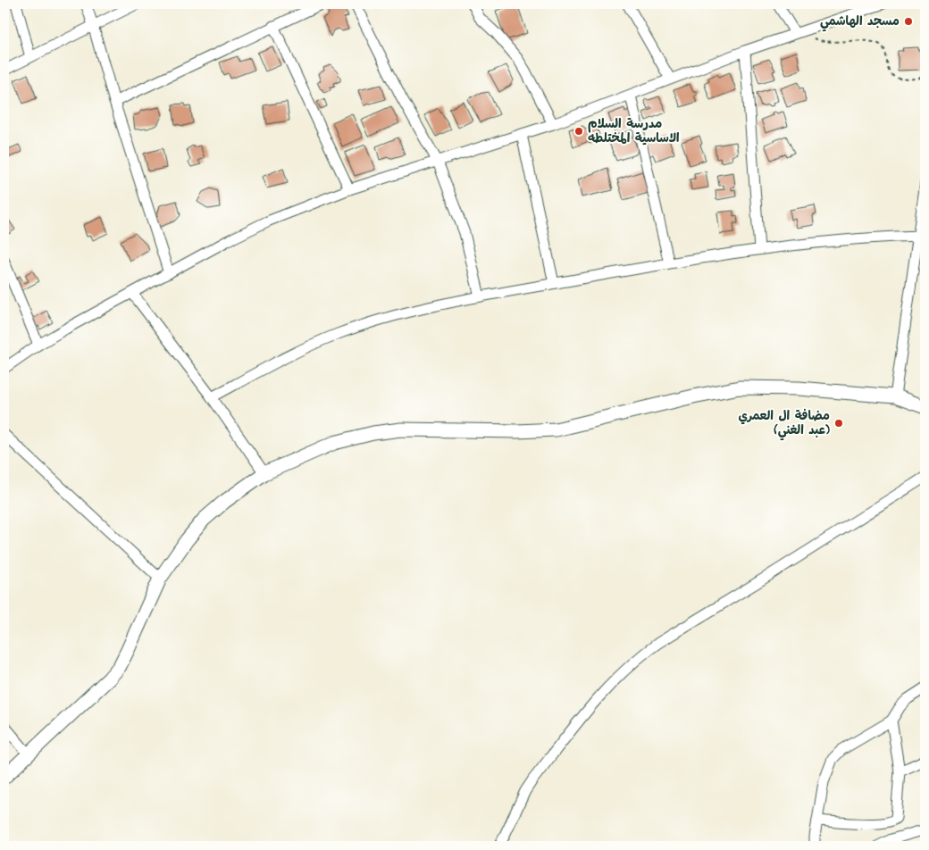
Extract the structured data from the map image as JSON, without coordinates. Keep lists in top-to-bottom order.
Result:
{
  "places": ["مسجد الهاشمي", "مدرسة السلام الاساسية المختلطه", "مضافة ال العمري (عبد الغني)"]
}
